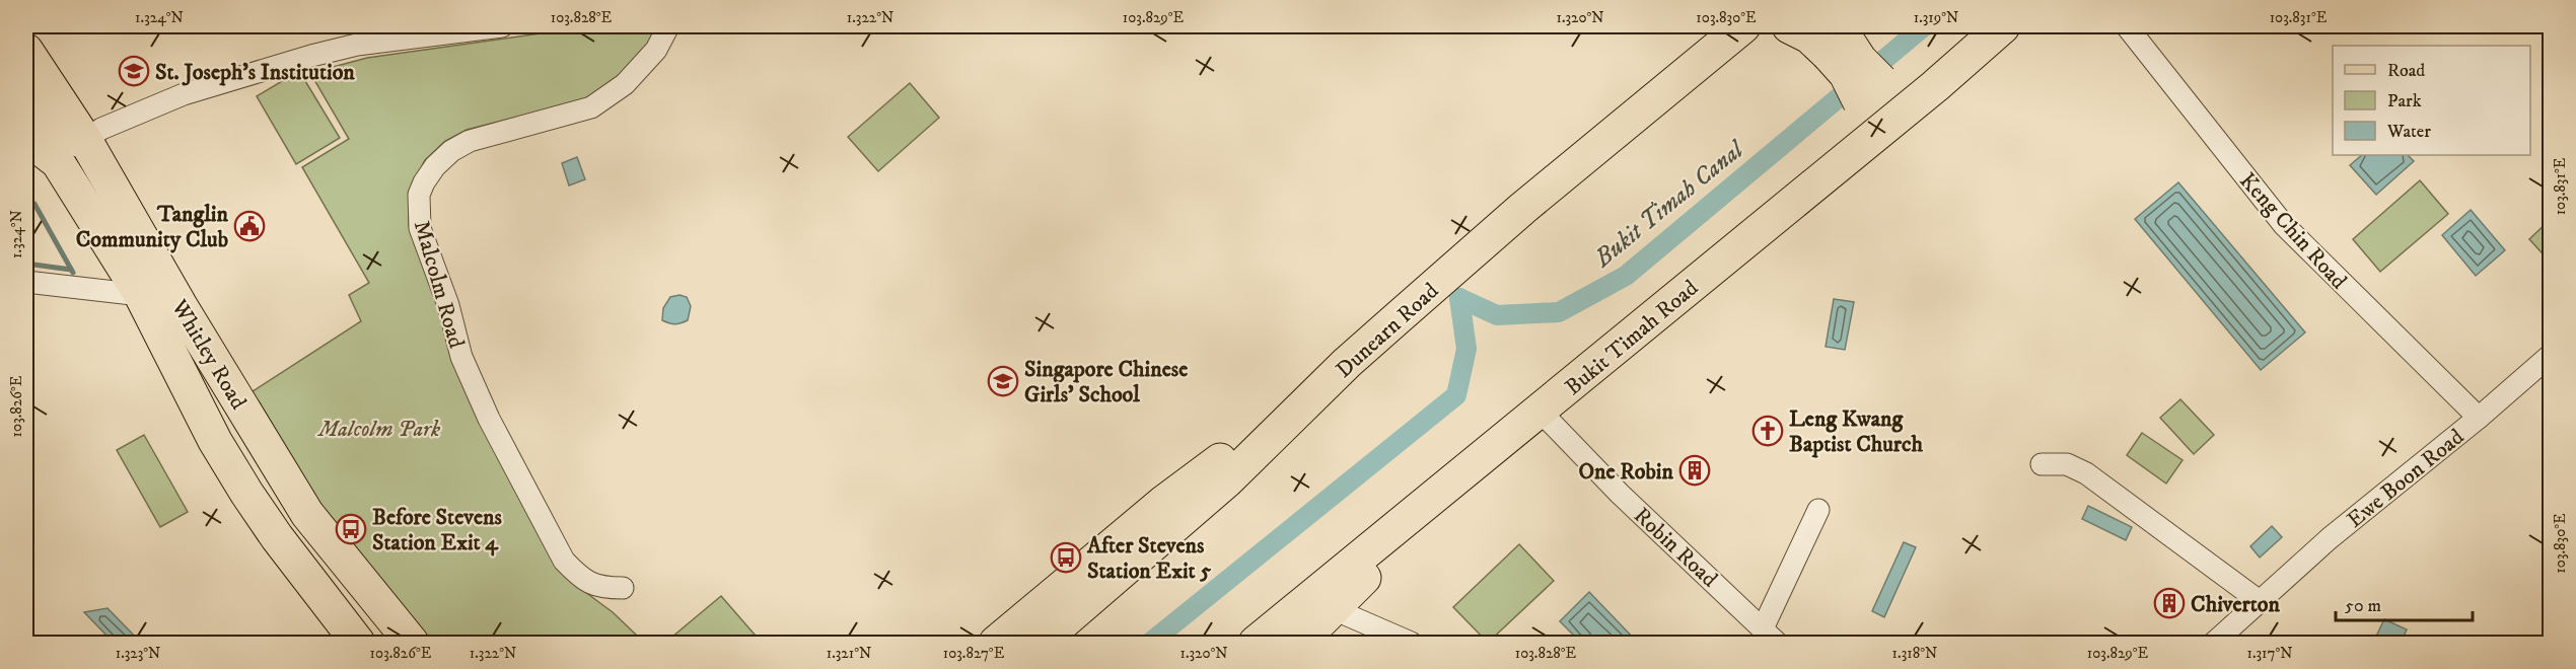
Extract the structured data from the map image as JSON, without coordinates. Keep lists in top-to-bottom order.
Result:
{
  "streets": {
    "main road": ["Dunearn Road", "Bukit Timah Road", "Whitley Road"],
    "street": [
      "Keng Chin Road",
      "Malcolm Road",
      "Ewe Boon Road",
      "Robin Road"
    ]
  },
  "crossings": [
    ["Keng Chin Road", "Ewe Boon Road"],
    ["Bukit Timah Road", "Robin Road"]
  ],
  "water": ["Bukit Timah Canal"],
  "parks": ["Malcolm Park"],
  "places": {
    "school or university": ["St. Joseph's Institution", "Singapore Chinese Girls' School"],
    "public building": ["Tanglin Community Club"],
    "church": ["Leng Kwang Baptist Church"],
    "building": ["One Robin", "Chiverton"],
    "bus stop": ["Before Stevens Station Exit 4", "After Stevens Station Exit 5"]
  },
  "legend": ["Road", "Park", "Water"],
  "scale_bar": "50 m",
  "coordinates": [
    "1.324°N",
    "103.828°E",
    "1.322°N",
    "103.829°E",
    "1.320°N",
    "103.830°E",
    "1.319°N",
    "103.831°E",
    "103.826°E",
    "1.323°N",
    "1.321°N",
    "103.827°E",
    "1.318°N",
    "1.317°N"
  ]
}
